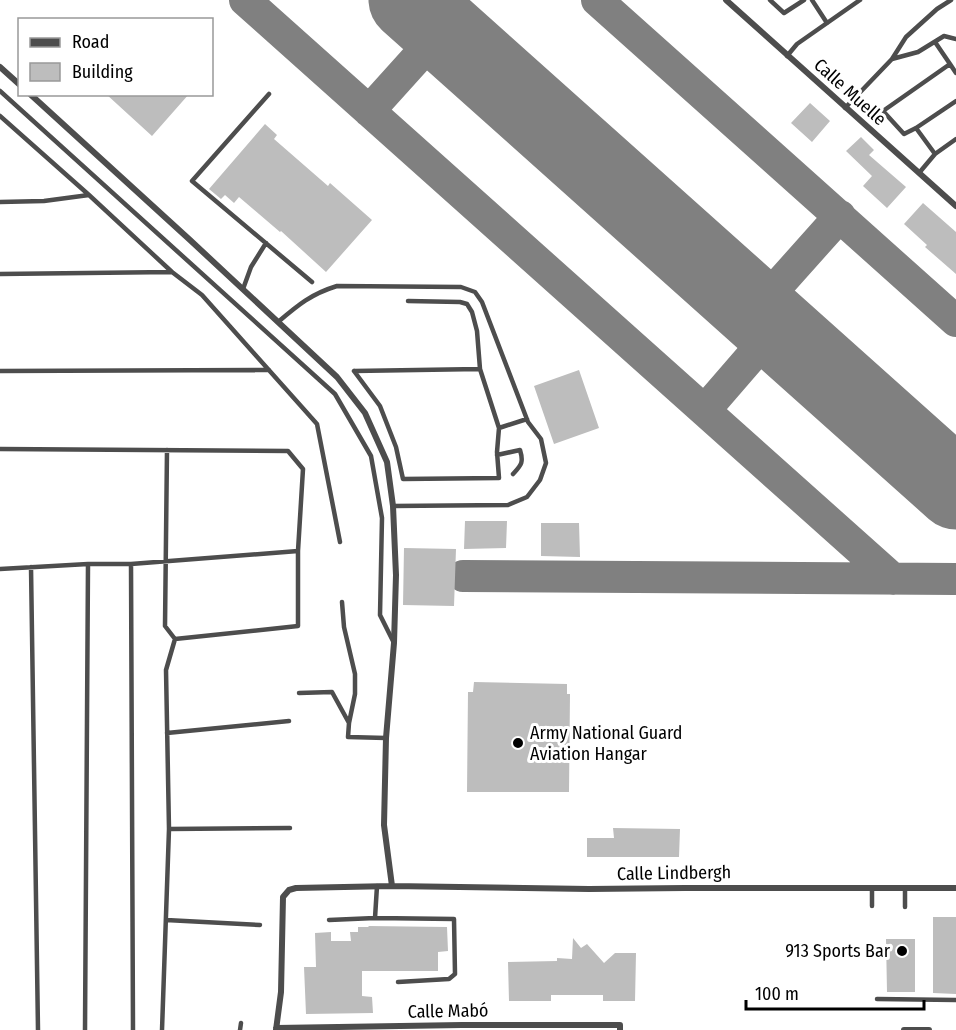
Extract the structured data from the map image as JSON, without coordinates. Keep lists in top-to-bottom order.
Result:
{
  "streets": {
    "street": ["Calle Muelle", "Calle Lindbergh", "Calle Mabó"]
  },
  "crossings": [
    ["Calle Lindbergh", "Calle Mabó"]
  ],
  "places": ["Army National Guard Aviation Hangar", "913 Sports Bar"],
  "legend": ["Road", "Building"],
  "scale_bar": "100 m"
}
